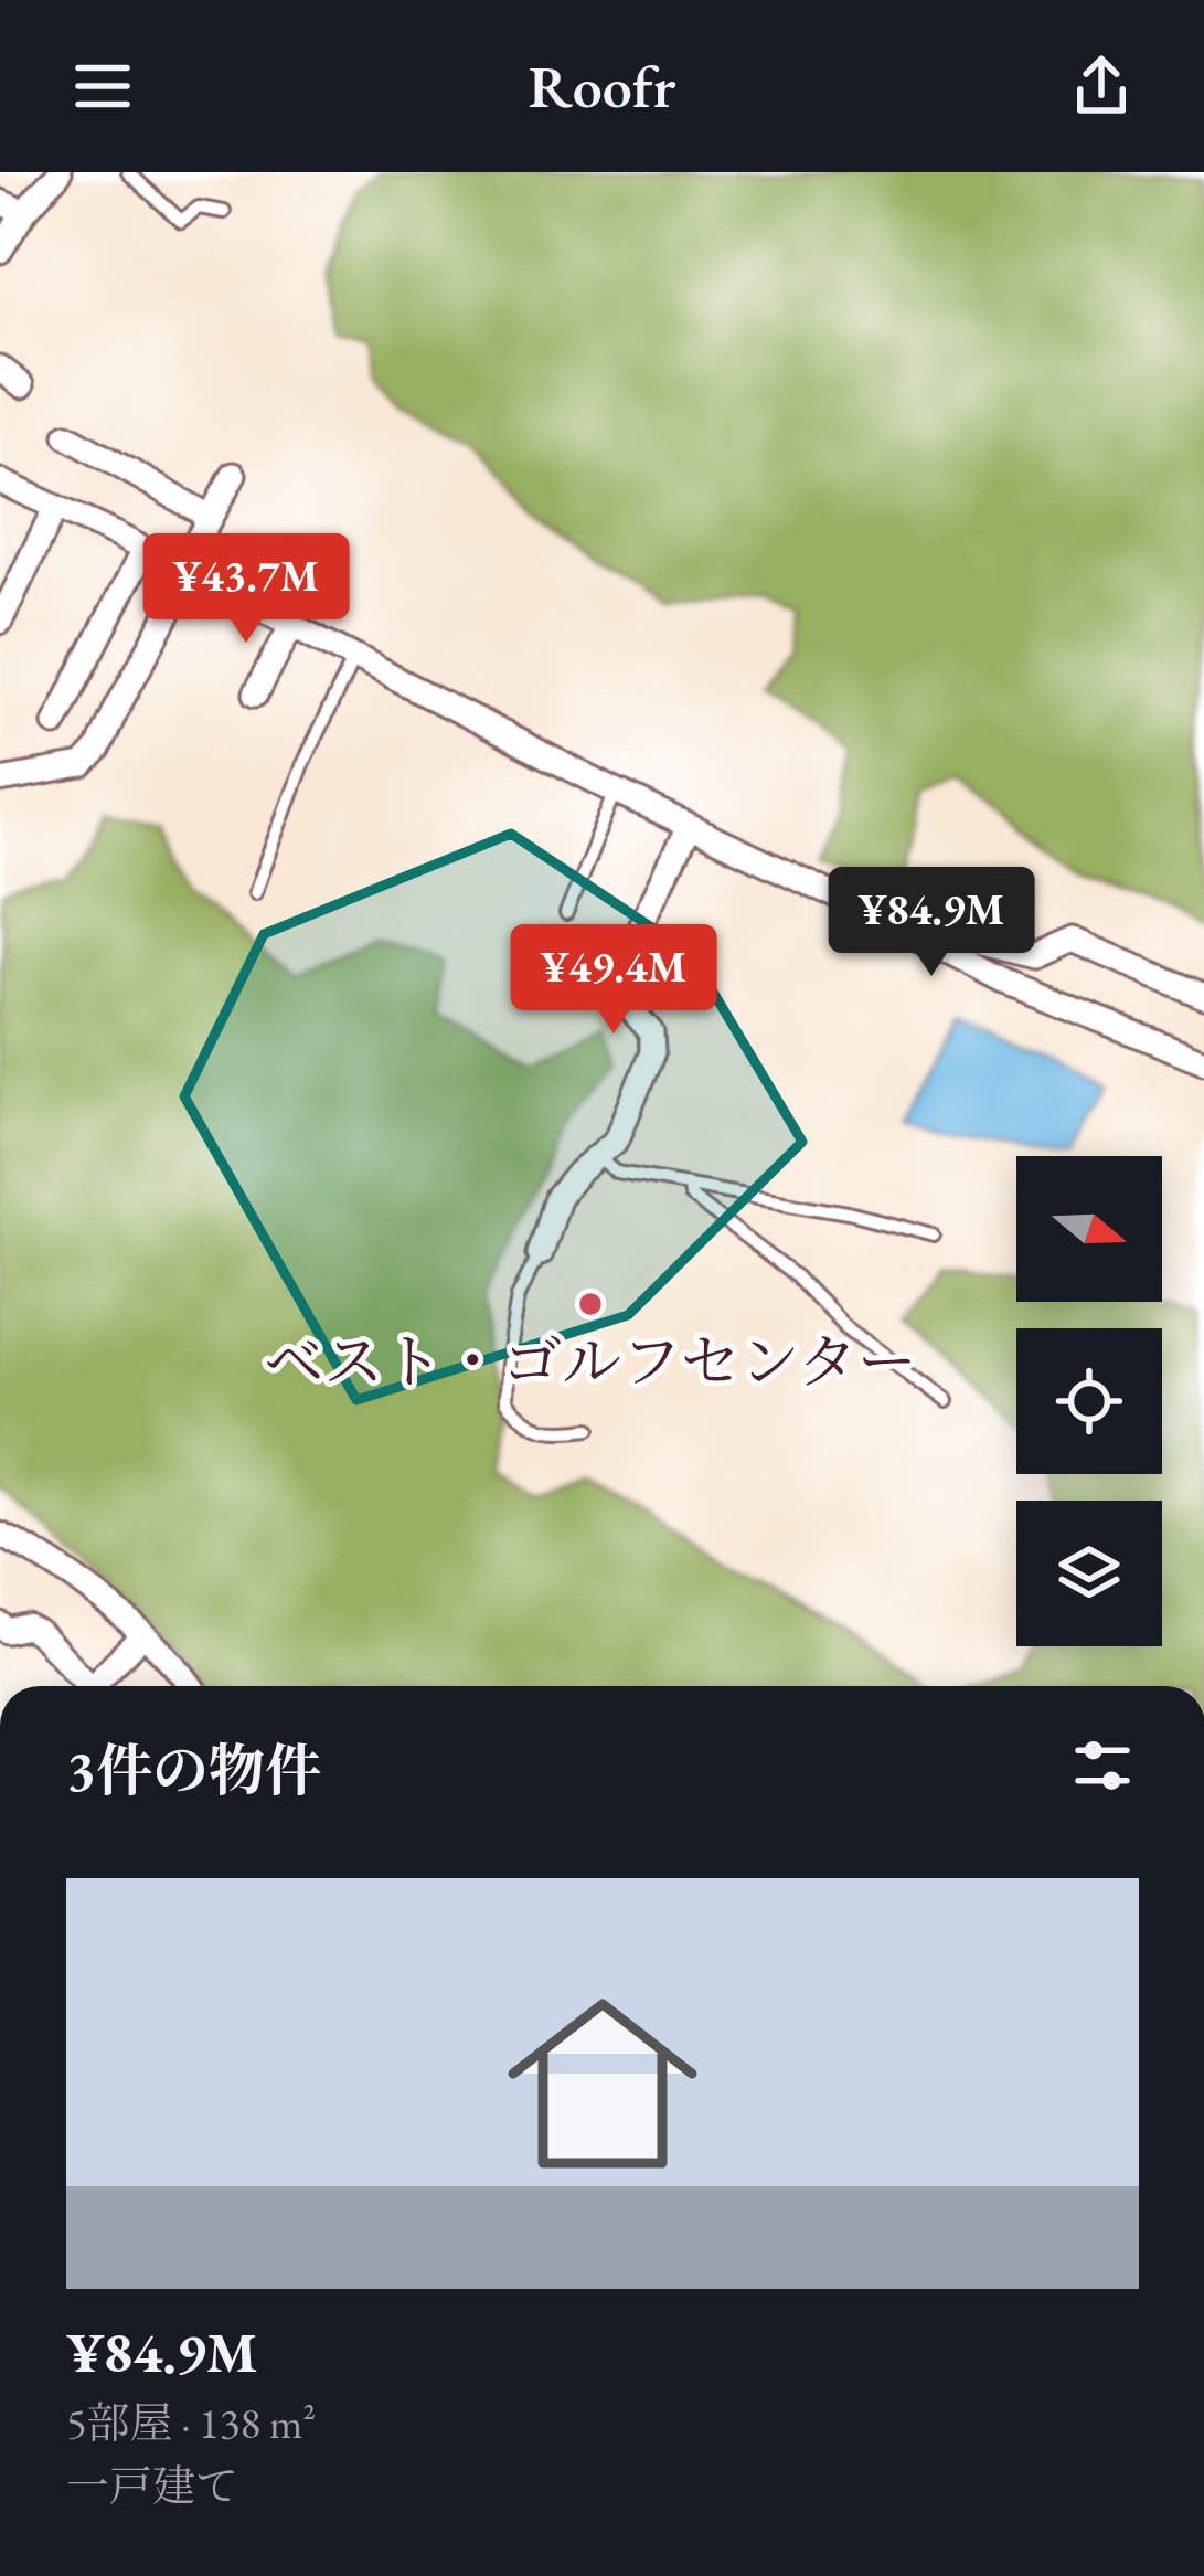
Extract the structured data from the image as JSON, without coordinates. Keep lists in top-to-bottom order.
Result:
{
  "places": ["ベスト・ゴルフセンター"],
  "north": "right",
  "page": {
    "header": "Roofr",
    "price": ["¥43.7M", "¥84.9M", "¥49.4M"],
    "heading": "3件の物件",
    "list": [
      {
        "name": "¥84.9M",
        "note": "5部屋 · 138 m² · 一戸建て"
      }
    ]
  }
}
